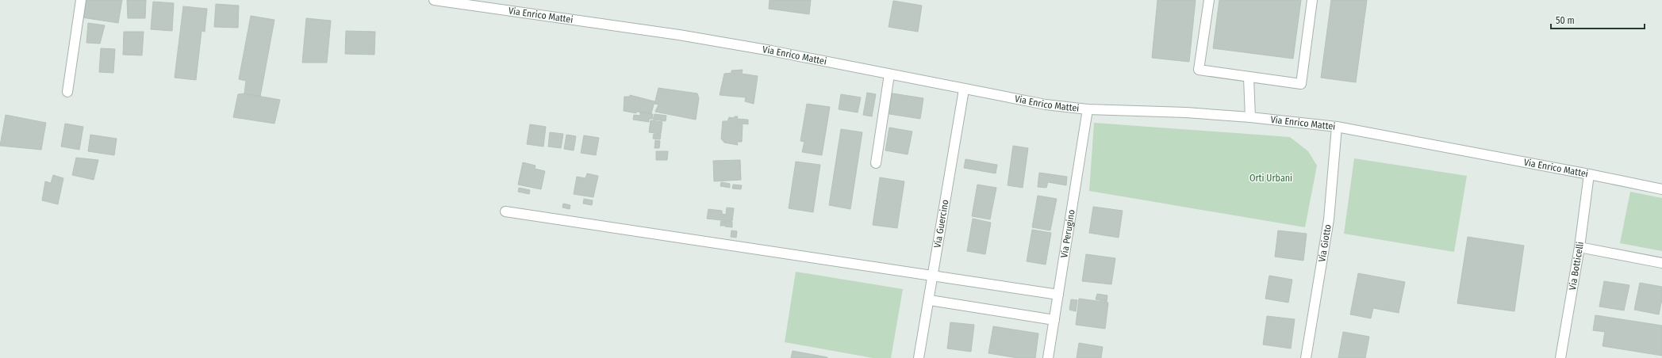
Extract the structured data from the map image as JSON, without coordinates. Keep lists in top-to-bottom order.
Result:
{
  "streets": {
    "street": [
      "Via Enrico Mattei",
      "Via Guercino",
      "Via Perugino",
      "Via Giotto",
      "Via Botticelli"
    ]
  },
  "crossings": [
    ["Via Enrico Mattei", "Via Guercino"],
    ["Via Enrico Mattei", "Via Perugino"],
    ["Via Enrico Mattei", "Via Giotto"],
    ["Via Enrico Mattei", "Via Botticelli"]
  ],
  "parks": ["Orti Urbani"],
  "scale_bar": "50 m"
}
